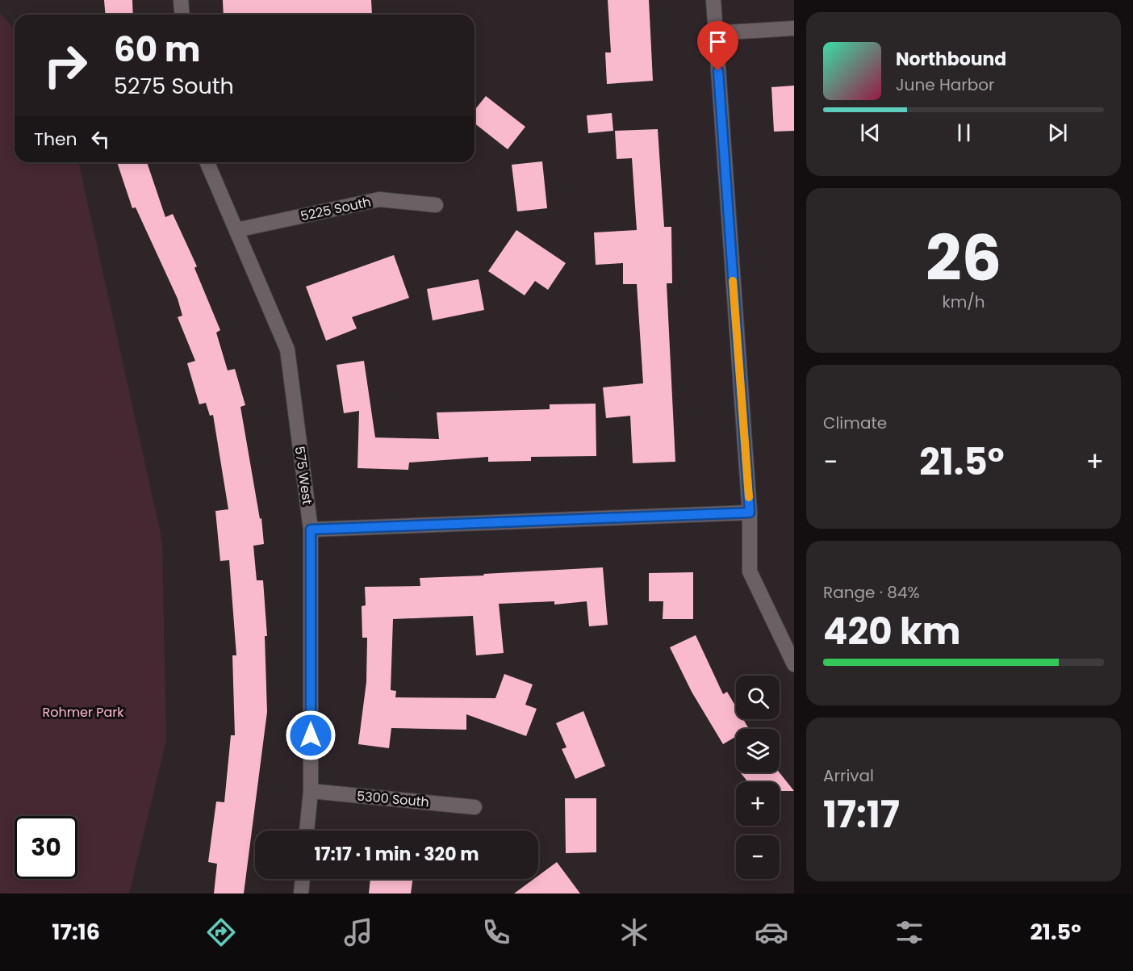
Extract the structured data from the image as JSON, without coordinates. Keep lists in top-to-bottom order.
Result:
{
  "streets": {
    "street": ["5225 South", "575 West", "5300 South"]
  },
  "crossings": [
    ["5225 South", "575 West"],
    ["575 West", "5300 South"]
  ],
  "parks": ["Rohmer Park"],
  "page": {
    "turn": ["60 m", "5275 South"],
    "song": ["Northbound", "June Harbor"],
    "then": "Then",
    "tile": [
      ["26", "km/h"],
      "Climate",
      ["Range · 84%", "420 km"],
      ["Arrival", "17:17"]
    ],
    "heat": ["−", "21.5°", "+"],
    "map_buttons": ["+", "−"],
    "limit": "30",
    "trip": "17:17 · 1 min · 320 m",
    "tabs": ["17:16", "21.5°"]
  }
}
